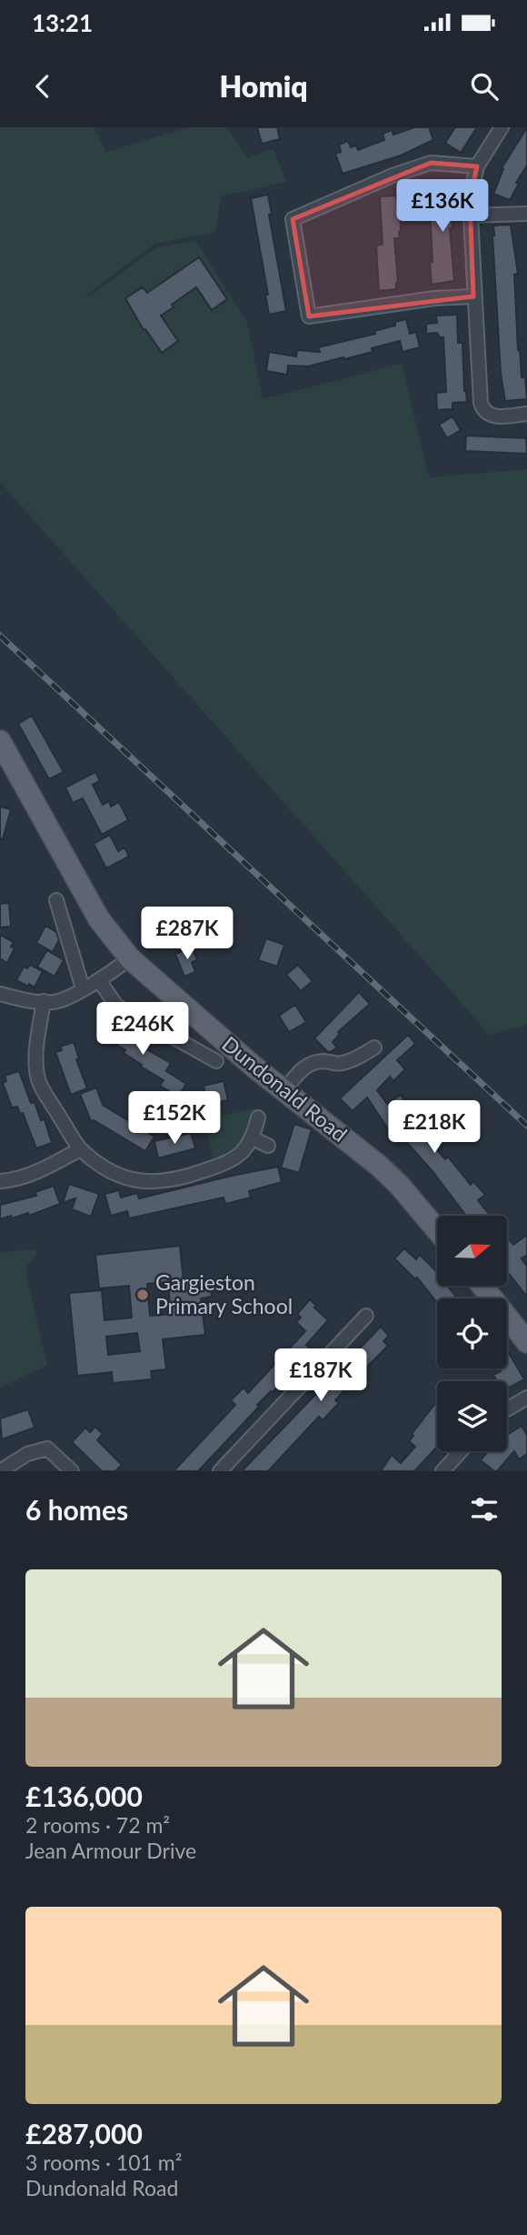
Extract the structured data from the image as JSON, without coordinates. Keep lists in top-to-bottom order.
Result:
{
  "streets": {
    "main road": ["Dundonald Road"]
  },
  "places": ["Gargieston Primary School"],
  "north": "right",
  "page": {
    "status": "13:21",
    "header": "Homiq",
    "price": [
      "£136K",
      "£287K",
      "£246K",
      "£152K",
      "£218K",
      "£187K"
    ],
    "heading": "6 homes",
    "list": [
      {
        "name": "£136,000",
        "note": "2 rooms · 72 m² · Jean Armour Drive"
      },
      {
        "name": "£287,000",
        "note": "3 rooms · 101 m² · Dundonald Road"
      }
    ]
  }
}
